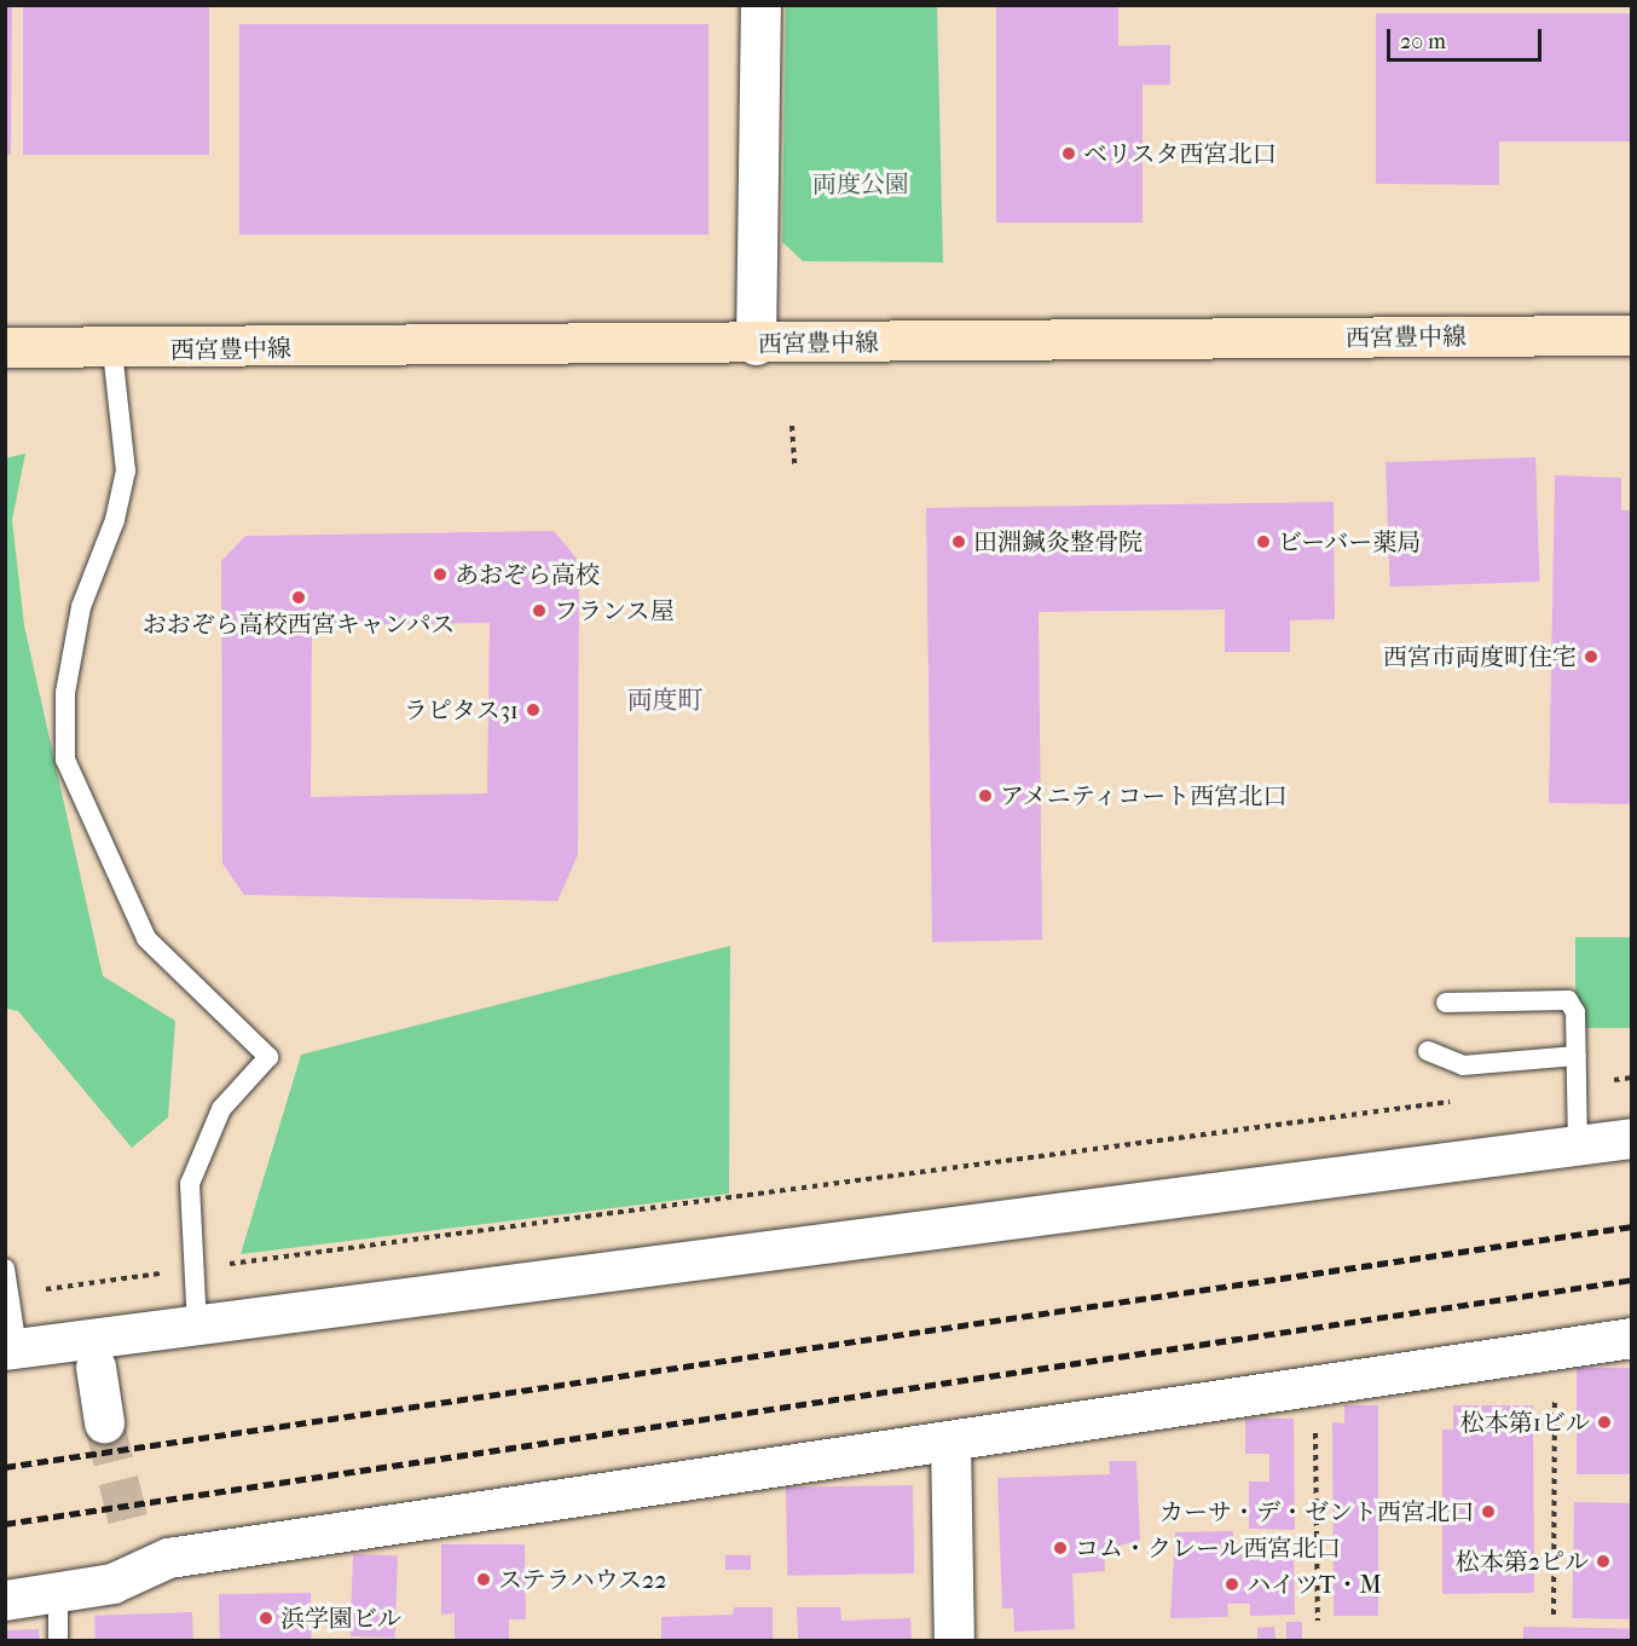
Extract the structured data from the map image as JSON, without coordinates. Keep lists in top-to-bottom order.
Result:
{
  "streets": {
    "main road": ["西宮豊中線"]
  },
  "districts": ["両度町"],
  "parks": ["両度公園"],
  "places": [
    "ベリスタ西宮北口",
    "田淵鍼灸整骨院",
    "ビーバー薬局",
    "あおぞら高校",
    "おおぞら高校西宮キャンパス",
    "フランス屋",
    "西宮市両度町住宅",
    "ラピタス31",
    "アメニティコート西宮北口",
    "松本第1ビル",
    "カーサ・デ・ゼント西宮北口",
    "コム・クレール西宮北口",
    "松本第2ピル",
    "ステラハウス22",
    "ハイツT・M",
    "浜学園ビル"
  ],
  "scale_bar": "20 m"
}
